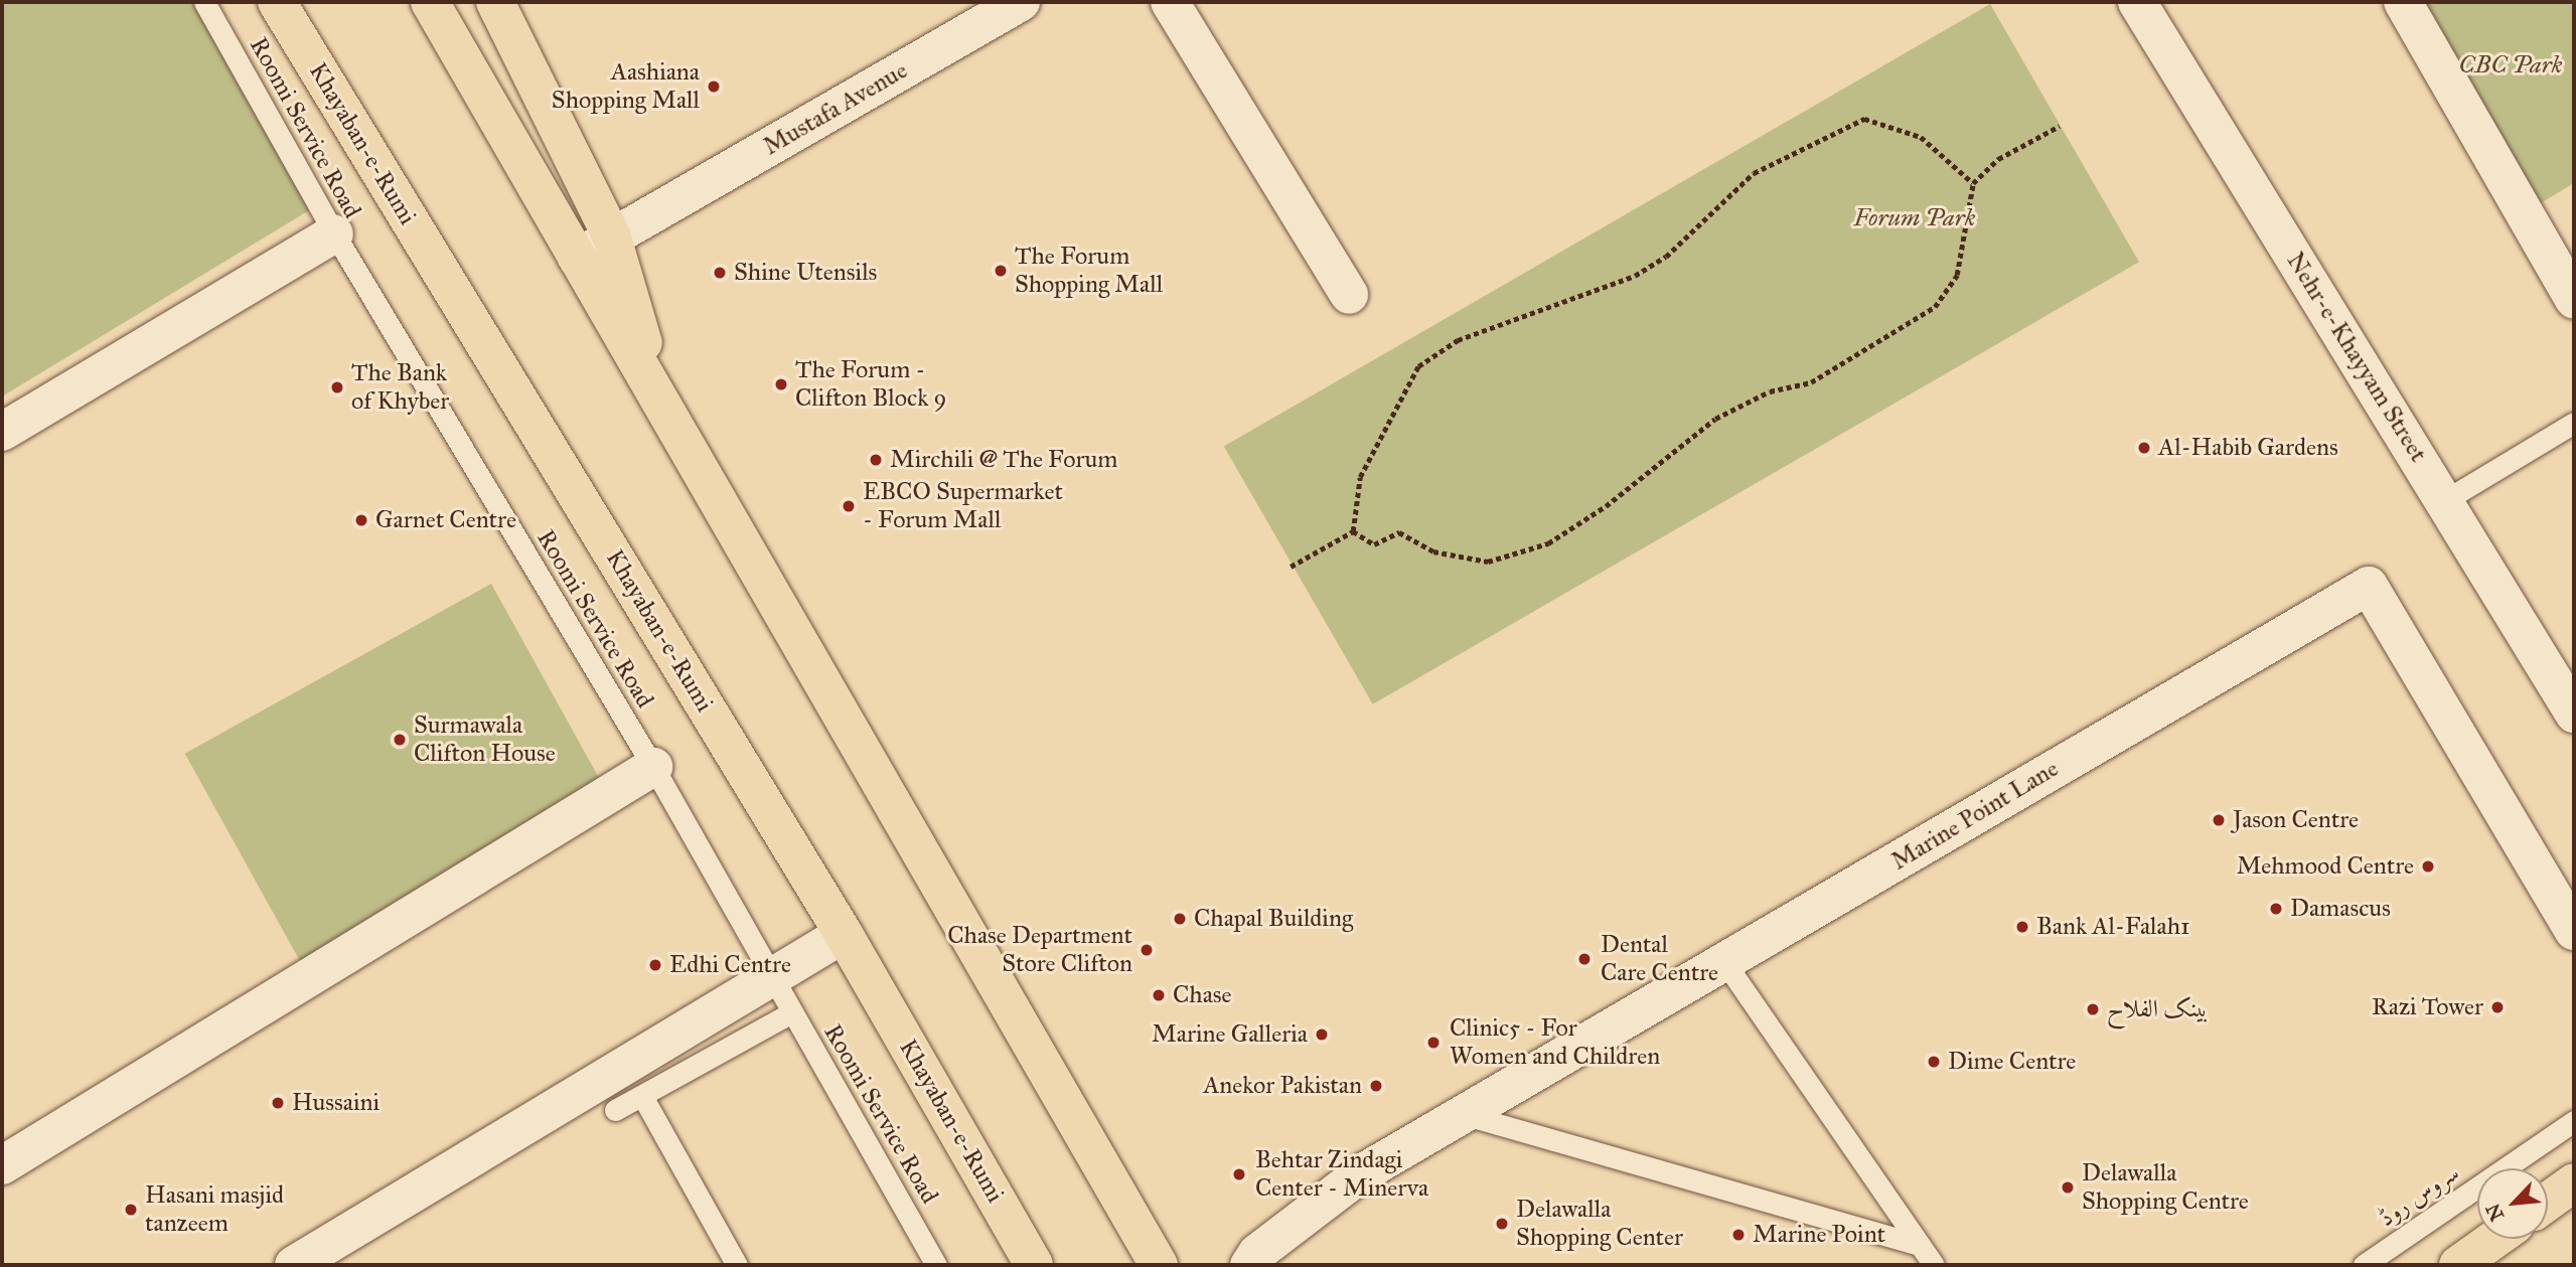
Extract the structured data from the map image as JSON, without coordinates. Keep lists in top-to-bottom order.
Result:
{
  "streets": {
    "main road": ["Khayaban-e-Rumi"],
    "street": ["Mustafa Avenue", "Nehr-e-Khayyam Street", "Marine Point Lane"],
    "lane": ["Roomi Service Road", "سروس روڈ"]
  },
  "parks": ["CBC Park", "Forum Park"],
  "places": [
    "Aashiana Shopping Mall",
    "The Forum Shopping Mall",
    "Shine Utensils",
    "The Forum - Clifton Block 9",
    "The Bank of Khyber",
    "Al-Habib Gardens",
    "Mirchili @ The Forum",
    "EBCO Supermarket - Forum Mall",
    "Garnet Centre",
    "Surmawala Clifton House",
    "Jason Centre",
    "Mehmood Centre",
    "Damascus",
    "Chapal Building",
    "Bank Al-Falah1",
    "Chase Department Store Clifton",
    "Dental Care Centre",
    "Edhi Centre",
    "Chase",
    "Razi Tower",
    "بینک الفلاح",
    "Marine Galleria",
    "Clinic5 - For Women and Children",
    "Dime Centre",
    "Anekor Pakistan",
    "Hussaini",
    "Behtar Zindagi Center - Minerva",
    "Delawalla Shopping Centre",
    "Hasani masjid tanzeem",
    "Delawalla Shopping Center",
    "Marine Point"
  ],
  "north": "bottom left"
}
